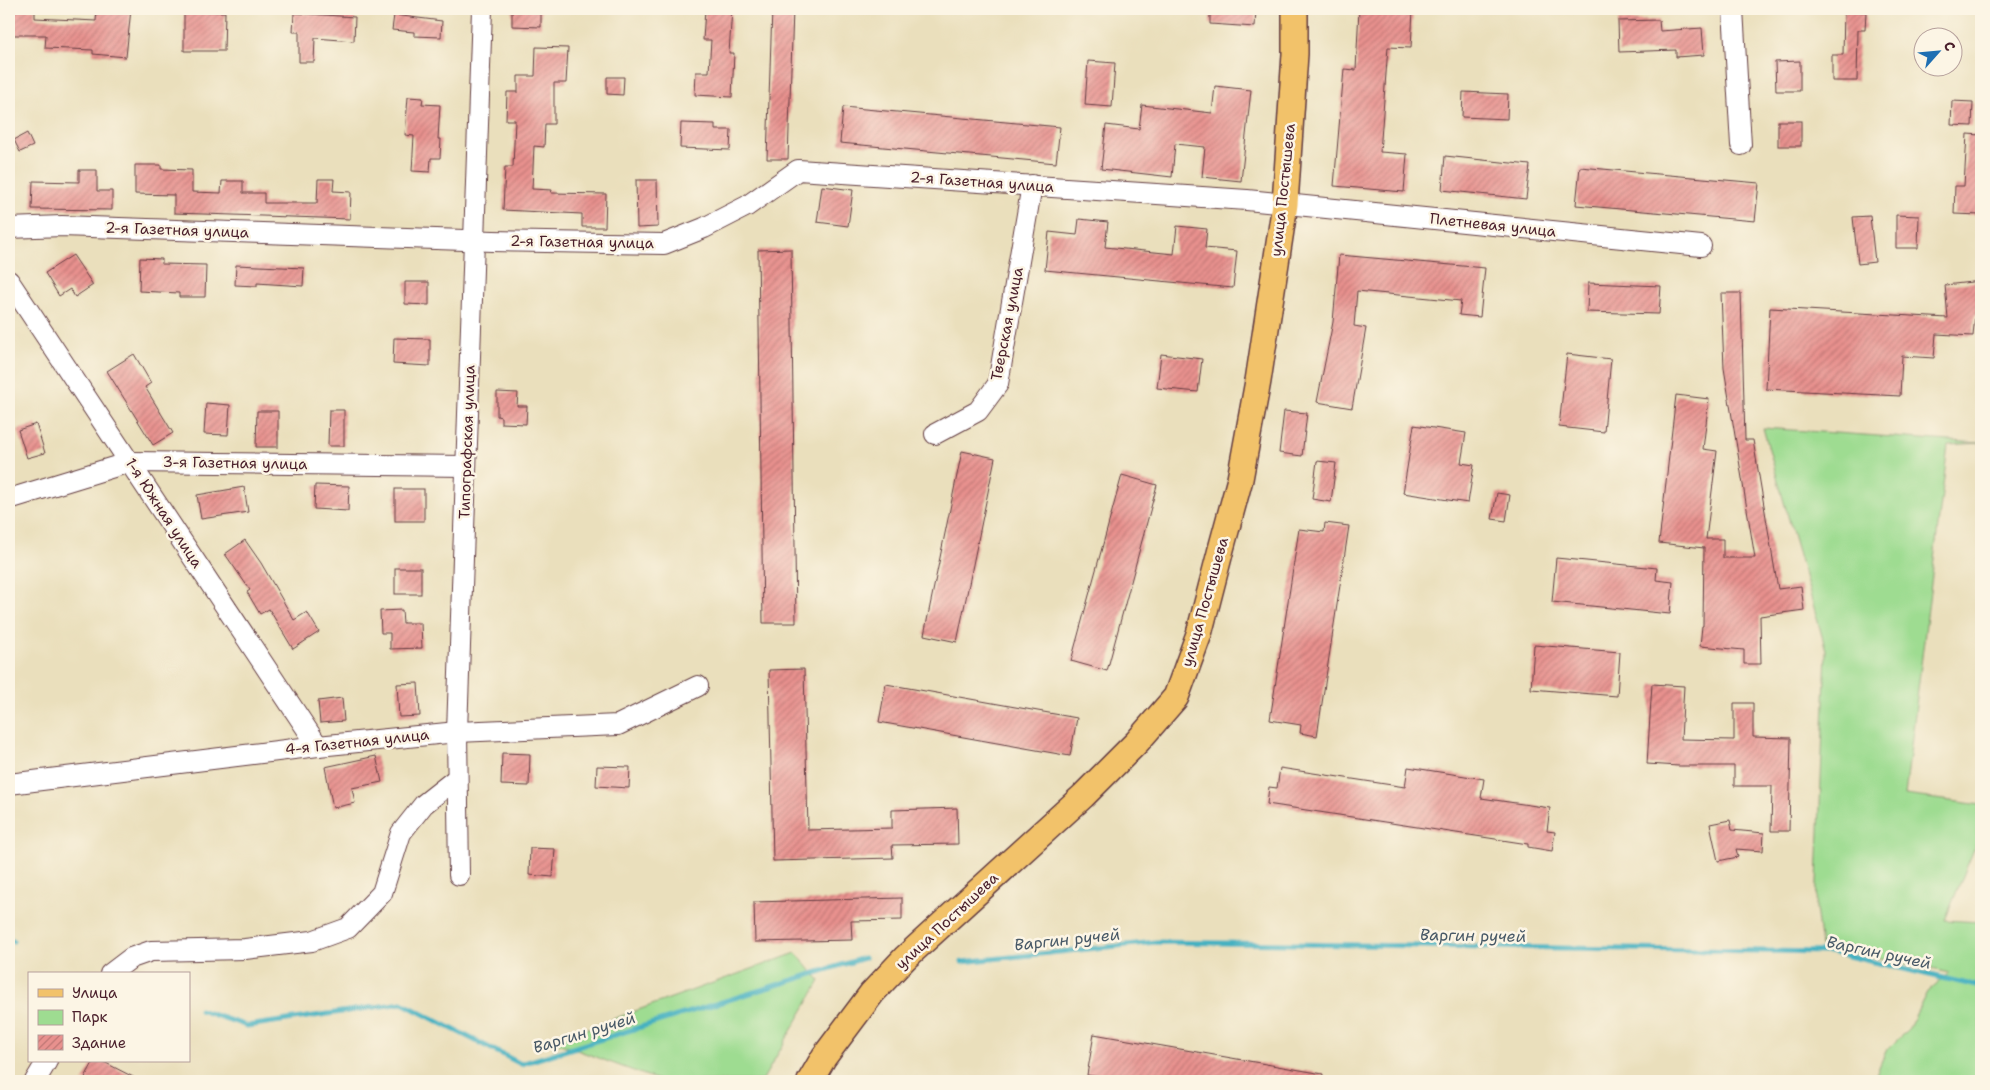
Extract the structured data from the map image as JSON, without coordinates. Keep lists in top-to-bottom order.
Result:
{
  "streets": {
    "main road": ["улица Постышева"],
    "street": [
      "2-я Газетная улица",
      "Плетневая улица",
      "Тверская улица",
      "Типографская улица",
      "3-я Газетная улица",
      "1-я Южная улица",
      "4-я Газетная улица"
    ]
  },
  "crossings": [
    ["2-я Газетная улица", "улица Постышева"],
    ["2-я Газетная улица", "Плетневая улица"],
    ["2-я Газетная улица", "Тверская улица"],
    ["2-я Газетная улица", "Типографская улица"],
    ["улица Постышева", "Плетневая улица"],
    ["Типографская улица", "3-я Газетная улица"],
    ["Типографская улица", "4-я Газетная улица"],
    ["3-я Газетная улица", "1-я Южная улица"],
    ["1-я Южная улица", "4-я Газетная улица"]
  ],
  "water": ["Варгин ручей"],
  "legend": ["Улица", "Парк", "Здание"],
  "north": "top right"
}
